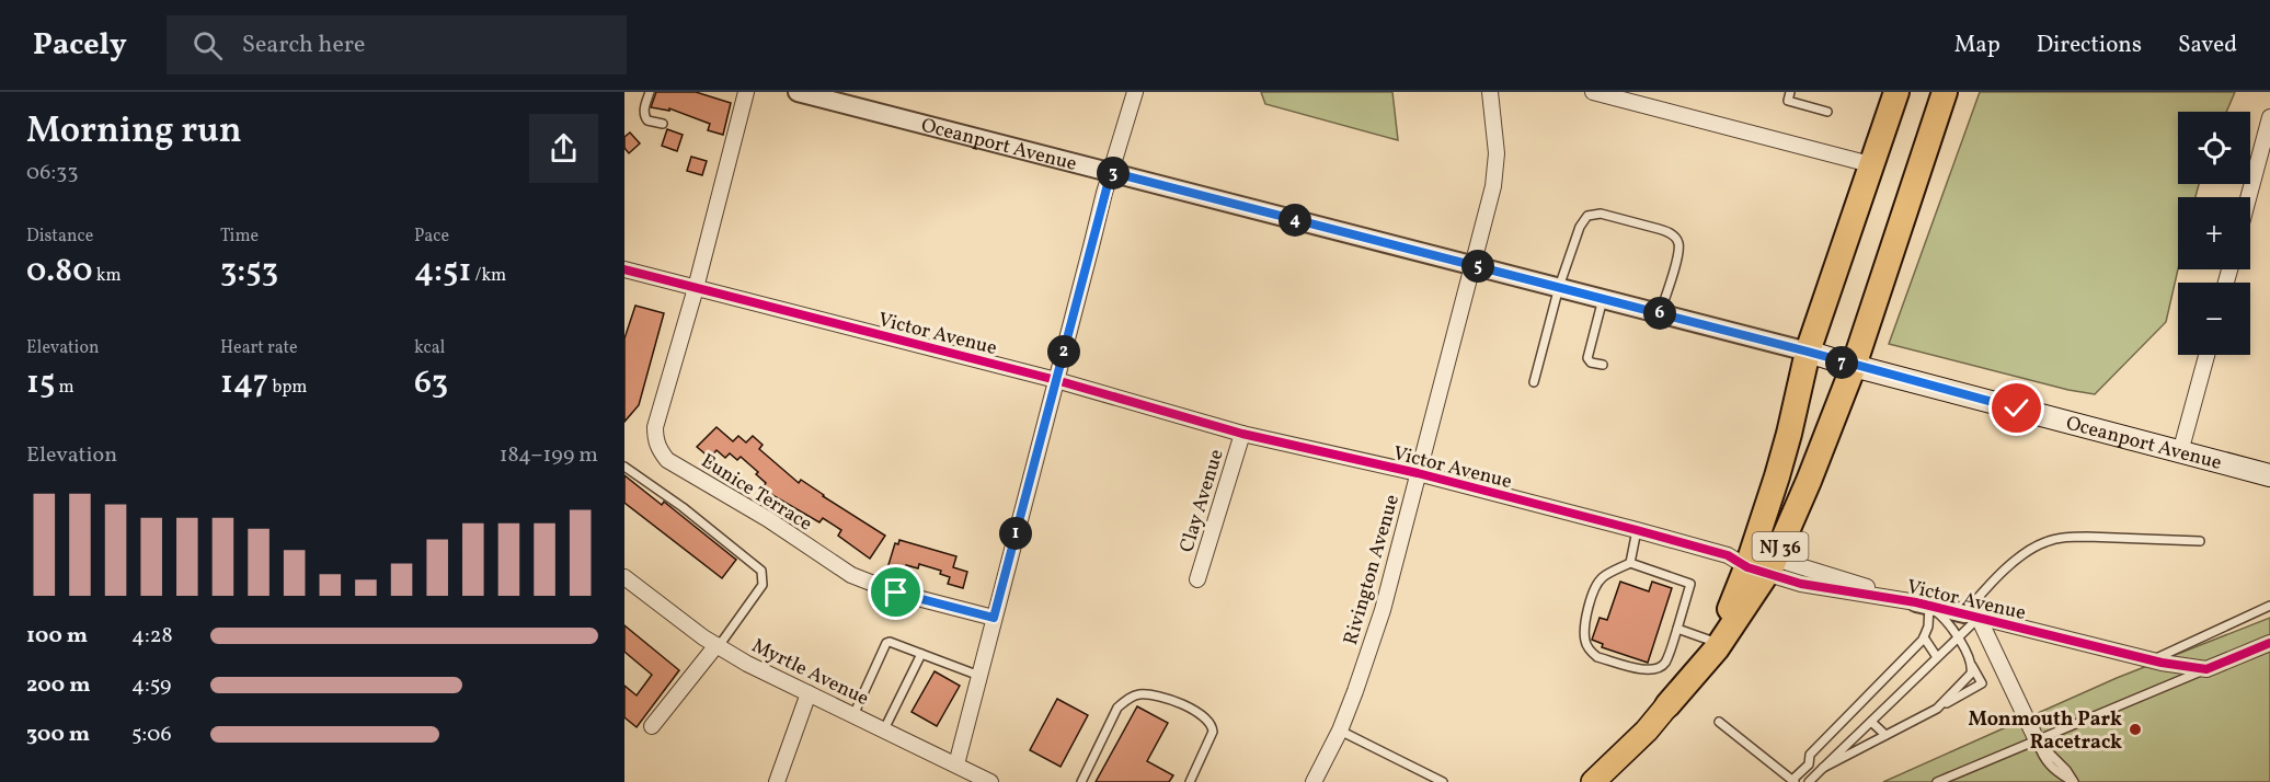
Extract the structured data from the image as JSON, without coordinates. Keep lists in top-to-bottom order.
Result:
{
  "streets": {
    "highway": ["NJ 36"],
    "main road": ["Oceanport Avenue"],
    "street": [
      "Victor Avenue",
      "Eunice Terrace",
      "Clay Avenue",
      "Rivington Avenue",
      "Myrtle Avenue"
    ]
  },
  "crossings": [
    ["Oceanport Avenue", "NJ 36"],
    ["Oceanport Avenue", "Rivington Avenue"],
    ["Victor Avenue", "Eunice Terrace"],
    ["Victor Avenue", "Clay Avenue"],
    ["Victor Avenue", "NJ 36"],
    ["Victor Avenue", "Rivington Avenue"]
  ],
  "places": ["Monmouth Park Racetrack"],
  "page": {
    "header": "Pacely",
    "search": "Search here",
    "nav": ["Map", "Directions", "Saved"],
    "heading": ["Morning run", "06:33"],
    "map_buttons": ["+", "−"],
    "pins": [
      "3",
      "4",
      "5",
      "6",
      "2",
      "7",
      "1"
    ],
    "stats": [
      ["Distance", "0.80 km"],
      ["Time", "3:53"],
      ["Pace", "4:51 /km"],
      ["Elevation", "15 m"],
      ["Heart rate", "147 bpm"],
      ["kcal", "63"]
    ],
    "chart": ["Elevation", "184–199 m"],
    "list": [
      {
        "name": "100 m",
        "note": "4:28"
      },
      {
        "name": "200 m",
        "note": "4:59"
      },
      {
        "name": "300 m",
        "note": "5:06"
      }
    ]
  }
}
